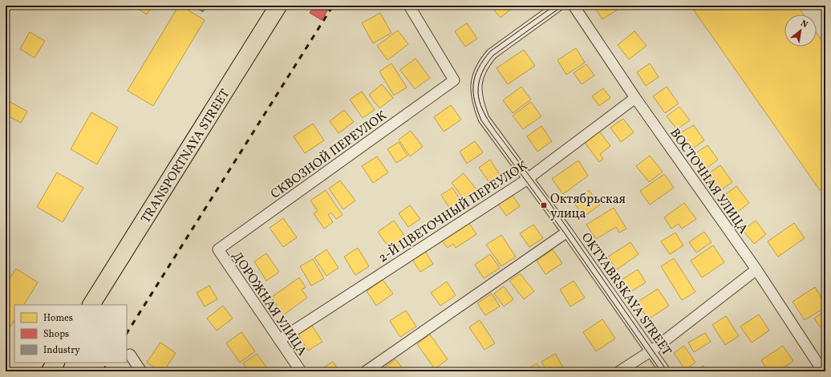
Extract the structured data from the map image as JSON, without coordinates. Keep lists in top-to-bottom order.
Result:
{
  "streets": {
    "main road": ["TRANSPORTNAYA STREET"],
    "street": [
      "СКВОЗНОЙ ПЕРЕУЛОК",
      "ВОСТОЧНАЯ УЛИЦА",
      "2-Й ЦВЕТОЧНЫЙ ПЕРЕУЛОК",
      "OKTYABRSKAYA STREET",
      "ДОРОЖНАЯ УЛИЦА"
    ]
  },
  "crossings": [
    ["СКВОЗНОЙ ПЕРЕУЛОК", "ДОРОЖНАЯ УЛИЦА"],
    ["ВОСТОЧНАЯ УЛИЦА", "2-Й ЦВЕТОЧНЫЙ ПЕРЕУЛОК"],
    ["2-Й ЦВЕТОЧНЫЙ ПЕРЕУЛОК", "OKTYABRSKAYA STREET"],
    ["2-Й ЦВЕТОЧНЫЙ ПЕРЕУЛОК", "ДОРОЖНАЯ УЛИЦА"]
  ],
  "places": {
    "transit": ["Октябрьская улица"]
  },
  "legend": ["Homes", "Shops", "Industry"],
  "north": "top right"
}
